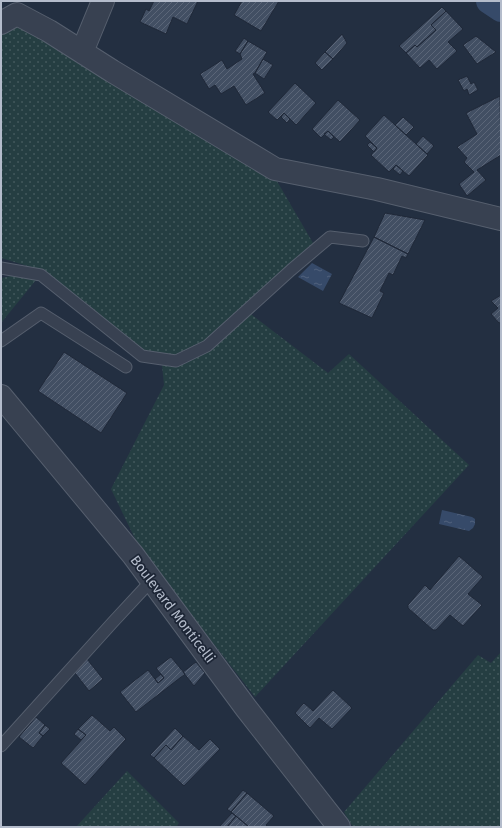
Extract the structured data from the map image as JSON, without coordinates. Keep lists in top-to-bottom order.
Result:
{
  "streets": {
    "street": ["Boulevard Monticelli"]
  }
}
